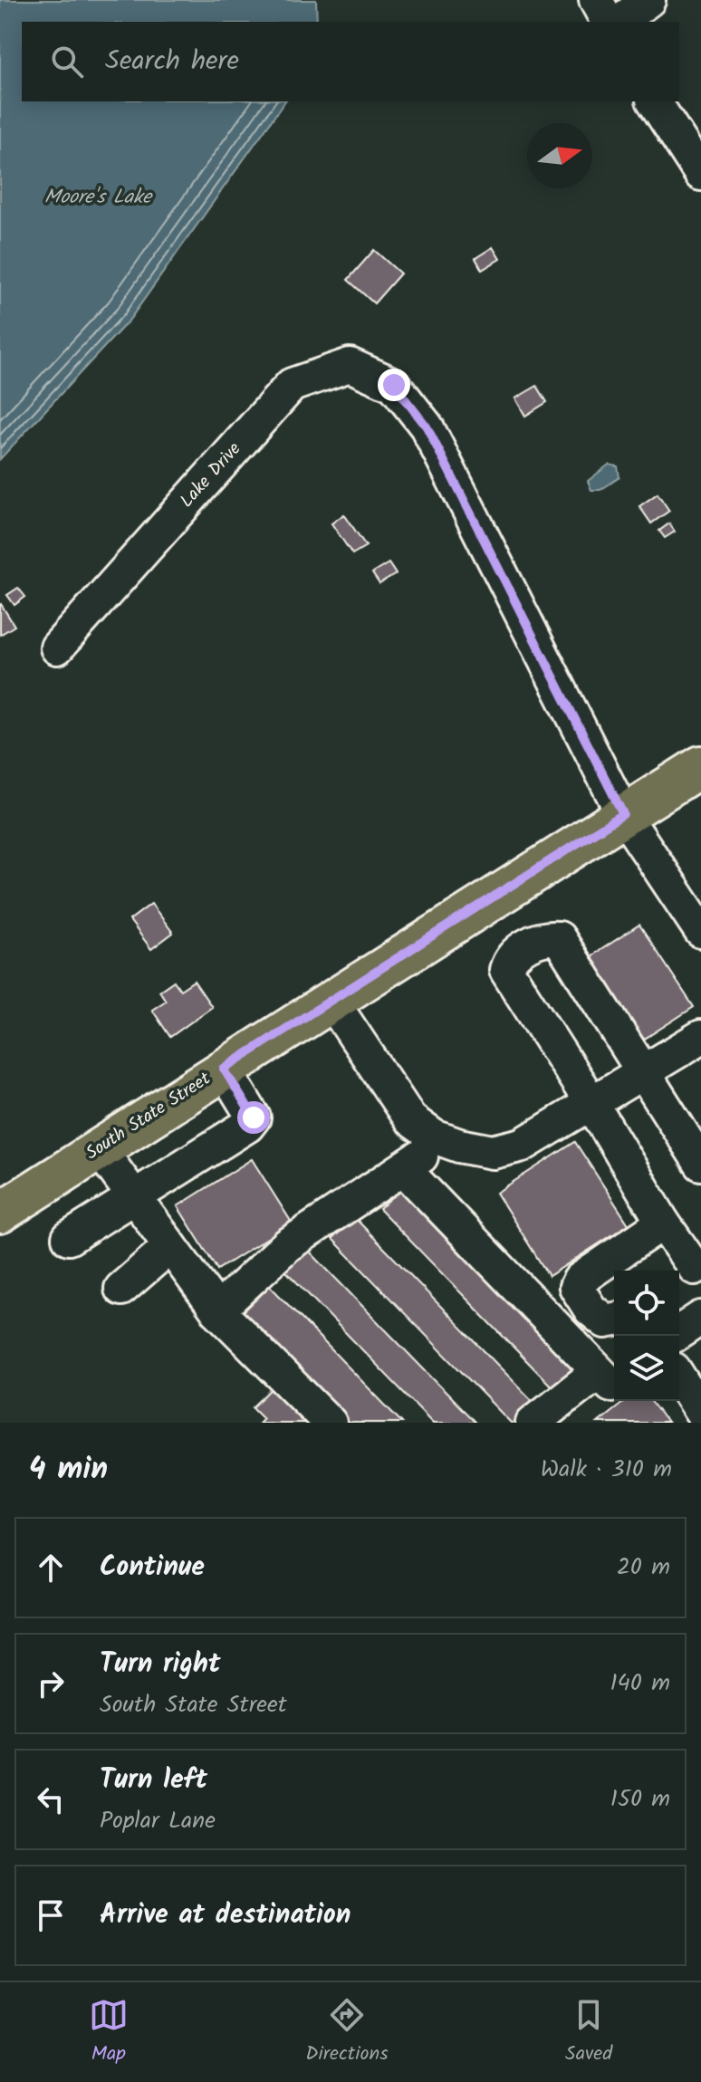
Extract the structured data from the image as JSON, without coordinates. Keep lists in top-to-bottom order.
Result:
{
  "streets": {
    "main road": ["South State Street"],
    "street": ["Lake Drive"]
  },
  "crossings": [
    ["Lake Drive", "South State Street"]
  ],
  "water": ["Moore's Lake"],
  "north": "right",
  "page": {
    "search": "Search here",
    "heading": ["4 min", "Walk · 310 m"],
    "list": [
      ["Continue", "20 m"],
      ["Turn right", "South State Street", "140 m"],
      ["Turn left", "Poplar Lane", "150 m"],
      "Arrive at destination"
    ],
    "nav": ["Map", "Directions", "Saved"]
  }
}
